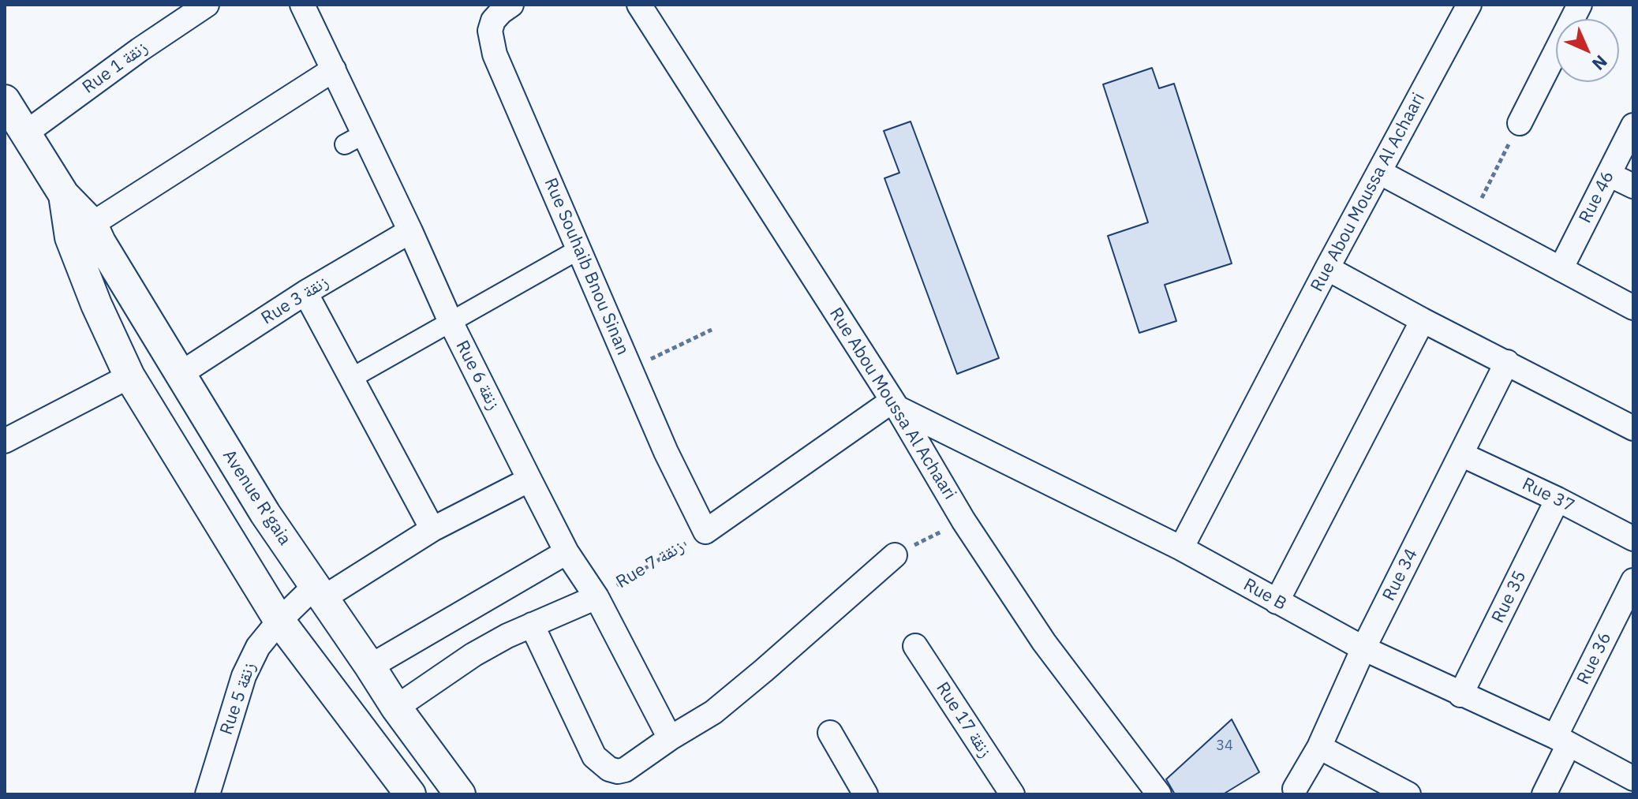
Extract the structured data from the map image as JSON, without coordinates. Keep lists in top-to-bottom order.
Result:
{
  "streets": {
    "street": [
      "Rue 1 زنقة",
      "Rue Abou Moussa Al Achaari",
      "Rue 46",
      "Rue Souhaib Bnou Sinan",
      "Rue 3 زنقة",
      "Rue 6 زنقة",
      "Rue 37",
      "Avenue R'gaia",
      "Rue 7 زنقة",
      "Rue 34",
      "Rue B",
      "Rue 35",
      "Rue 36",
      "Rue 5 زنقة",
      "Rue 17 زنقة"
    ]
  },
  "crossings": [
    ["Rue 1 زنقة", "Avenue R'gaia"],
    ["Rue Abou Moussa Al Achaari", "Rue B"],
    ["Rue Souhaib Bnou Sinan", "Rue 7 زنقة"],
    ["Rue 3 زنقة", "Rue 6 زنقة"],
    ["Rue 3 زنقة", "Avenue R'gaia"],
    ["Rue 6 زنقة", "Rue 7 زنقة"],
    ["Rue 6 زنقة", "Rue 5 زنقة"],
    ["Rue 37", "Rue 34"],
    ["Rue 37", "Rue 35"],
    ["Avenue R'gaia", "Rue 7 زنقة"],
    ["Avenue R'gaia", "Rue 5 زنقة"],
    ["Rue 34", "Rue B"],
    ["Rue B", "Rue 35"],
    ["Rue B", "Rue 36"]
  ],
  "house_numbers": ["34"],
  "north": "bottom right"
}
